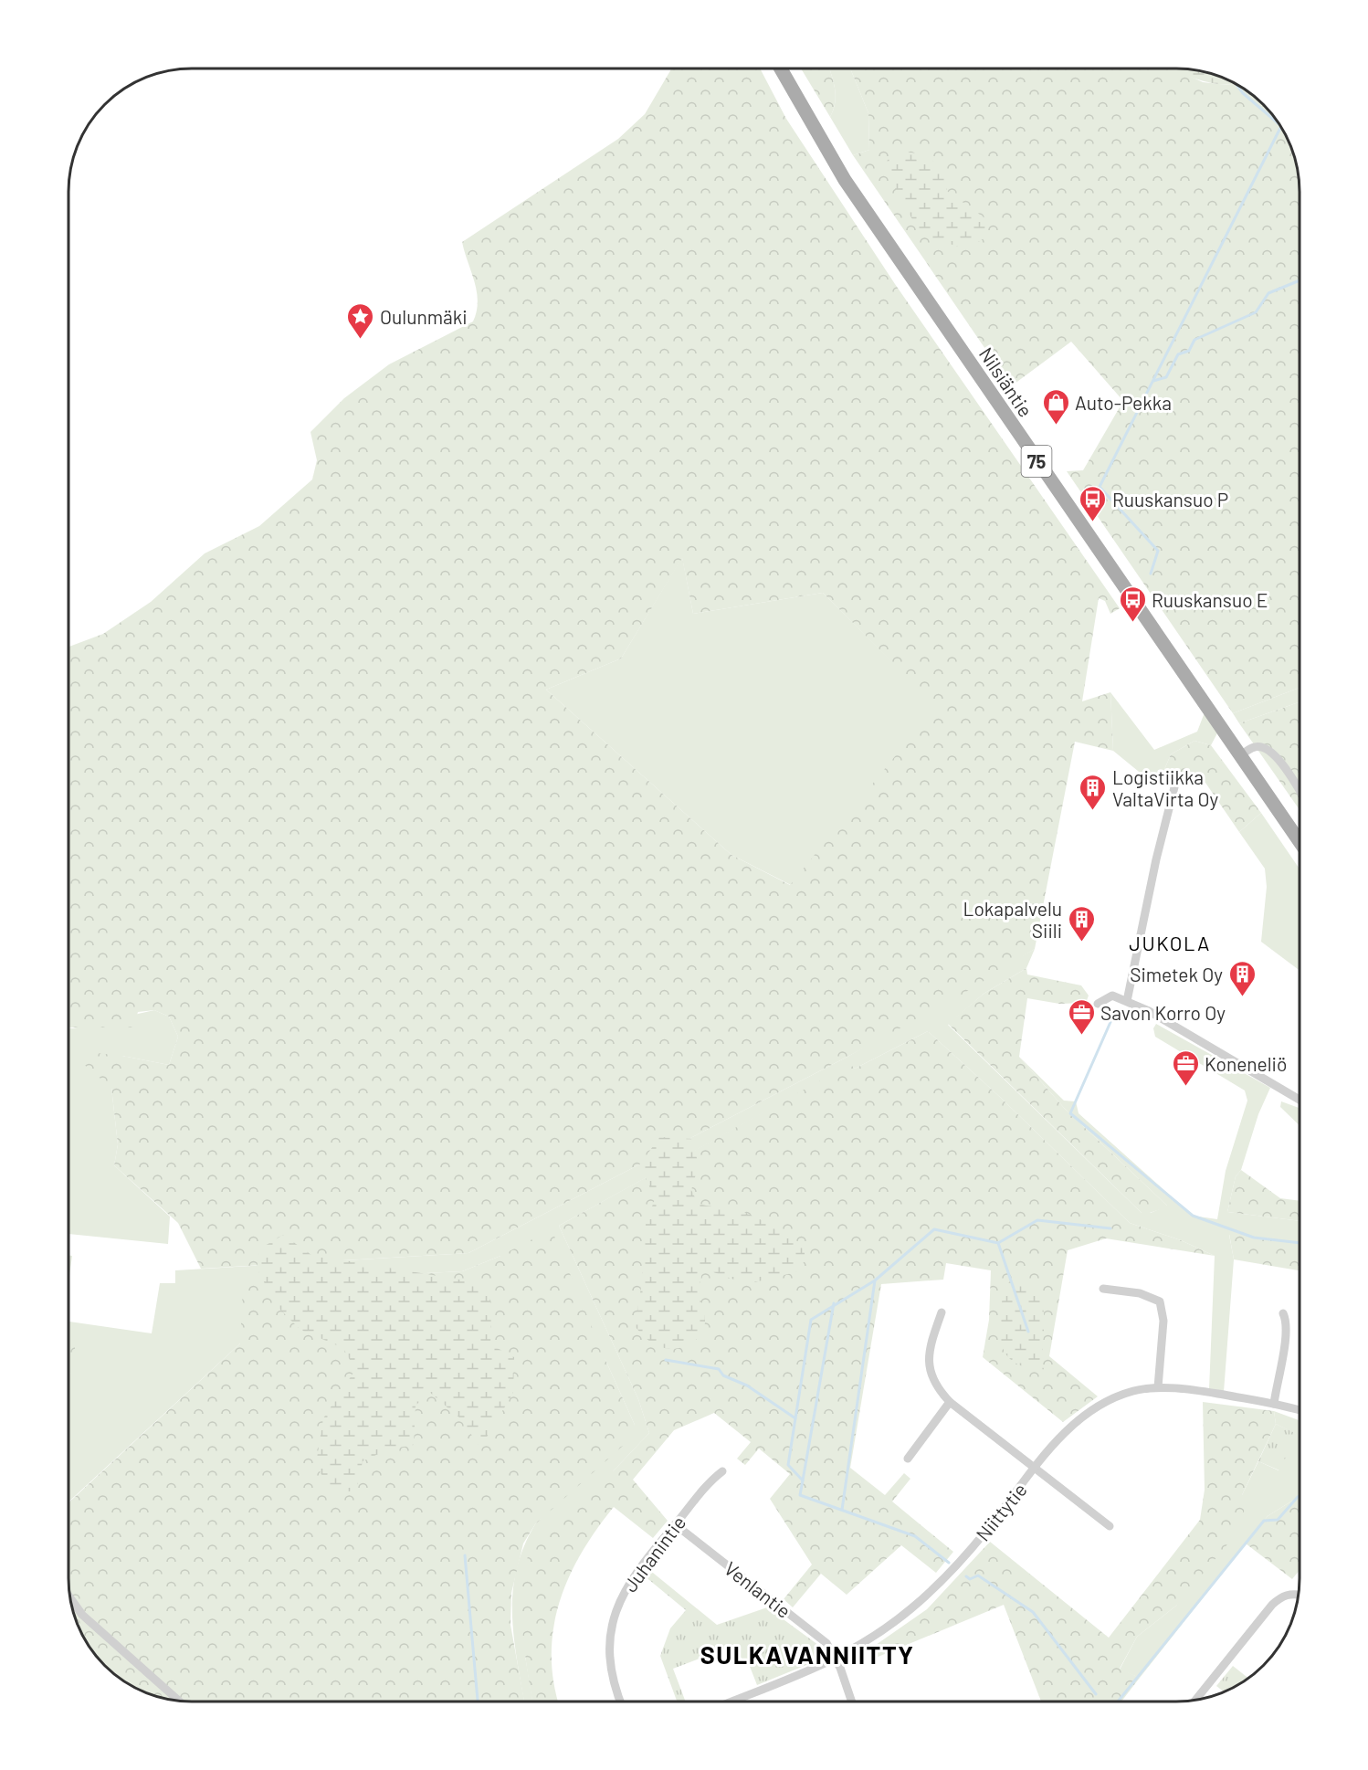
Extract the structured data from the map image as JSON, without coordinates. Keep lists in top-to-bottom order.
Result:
{
  "streets": {
    "main road": ["Nilsiäntie", "75"],
    "street": ["Niittytie", "Juhanintie", "Venlantie"]
  },
  "crossings": [
    ["Niittytie", "Venlantie"],
    ["Juhanintie", "Venlantie"]
  ],
  "districts": ["JUKOLA", "SULKAVANNIITTY"],
  "places": {
    "place": ["Oulunmäki"],
    "shop": ["Auto-Pekka"],
    "bus stop": ["Ruuskansuo P", "Ruuskansuo E"],
    "building": ["Logistiikka ValtaVirta Oy", "Lokapalvelu Siili", "Simetek Oy"],
    "office": ["Savon Korro Oy", "Koneneliö"]
  }
}
